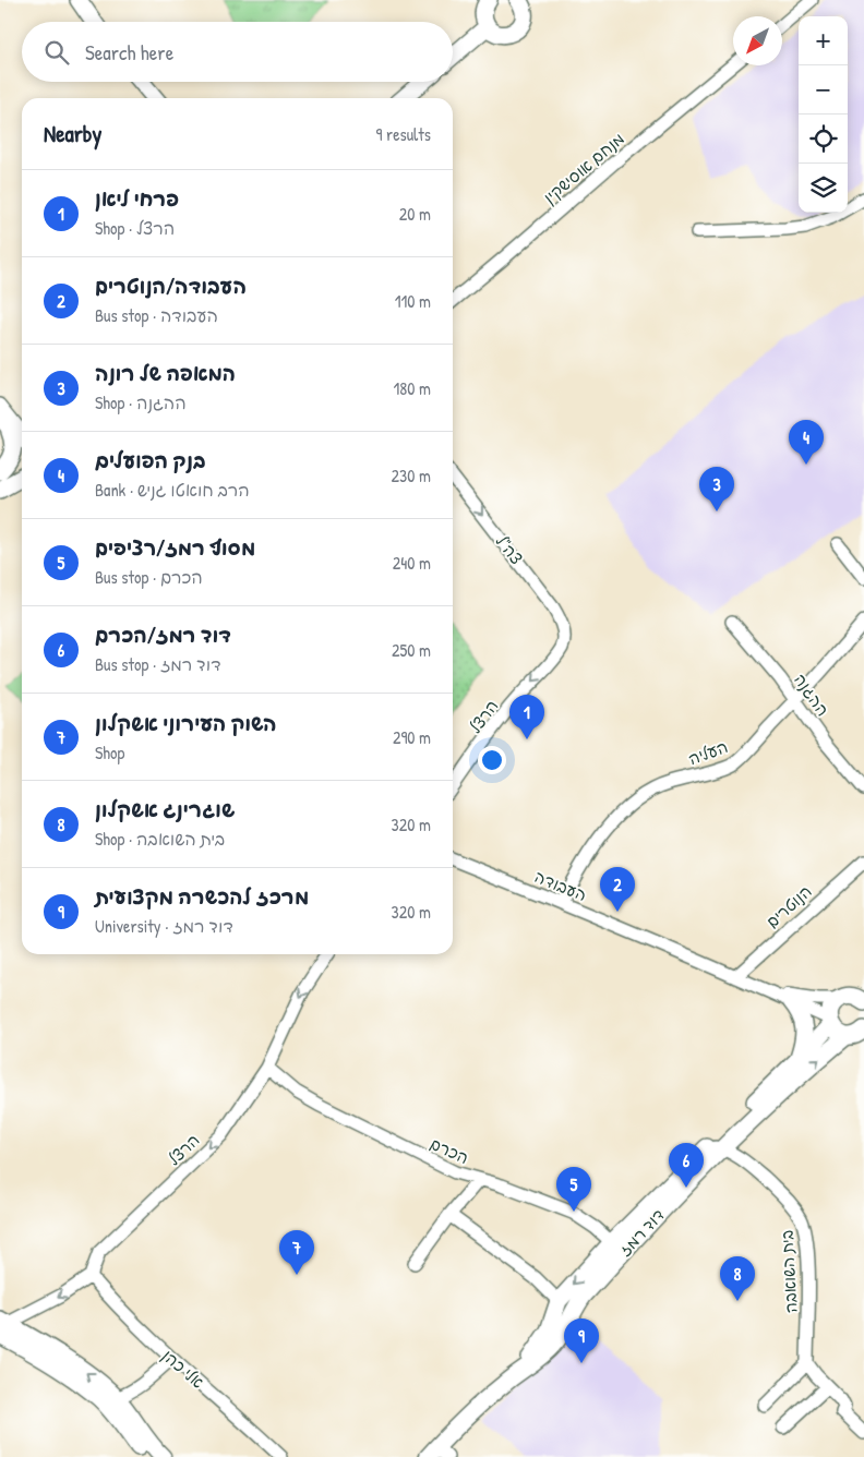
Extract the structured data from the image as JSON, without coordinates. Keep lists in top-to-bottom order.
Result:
{
  "streets": {
    "street": [
      "מנחם אוסישקין",
      "צה\"ל",
      "ההגנה",
      "הרצל",
      "העליה",
      "העבודה",
      "הנוטרים",
      "הכרם",
      "דוד רמז",
      "בית השואבה",
      "אלי כהן"
    ]
  },
  "crossings": [
    ["צה\"ל", "הרצל"],
    ["ההגנה", "העליה"],
    ["הרצל", "הכרם"],
    ["הרצל", "אלי כהן"],
    ["העליה", "העבודה"],
    ["העבודה", "הנוטרים"],
    ["העבודה", "דוד רמז"],
    ["הכרם", "דוד רמז"],
    ["דוד רמז", "בית השואבה"]
  ],
  "one_way": ["צה\"ל", "הרצל"],
  "north": "bottom left",
  "page": {
    "map_buttons": ["+", "−"],
    "search": "Search here",
    "heading": ["Nearby", "9 results"],
    "list": [
      {
        "mark": "1",
        "name": "פרחי ליאן",
        "note": "Shop · הרצל",
        "value": "20 m"
      },
      {
        "mark": "2",
        "name": "העבודה/הנוטרים",
        "note": "Bus stop · העבודה",
        "value": "110 m"
      },
      {
        "mark": "3",
        "name": "המאפה של רונה",
        "note": "Shop · ההגנה",
        "value": "180 m"
      },
      {
        "mark": "4",
        "name": "בנק הפועלים",
        "note": "Bank · הרב חואטו גניש",
        "value": "230 m"
      },
      {
        "mark": "5",
        "name": "מסוף רמז/רציפים",
        "note": "Bus stop · הכרם",
        "value": "240 m"
      },
      {
        "mark": "6",
        "name": "דוד רמז/הכרם",
        "note": "Bus stop · דוד רמז",
        "value": "250 m"
      },
      {
        "mark": "7",
        "name": "השוק העירוני אשקלון",
        "note": "Shop",
        "value": "290 m"
      },
      {
        "mark": "8",
        "name": "שוגרינג אשקלון",
        "note": "Shop · בית השואבה",
        "value": "320 m"
      },
      {
        "mark": "9",
        "name": "מרכז להכשרה מקצועית",
        "note": "University · דוד רמז",
        "value": "320 m"
      }
    ],
    "pins": [
      "4",
      "3",
      "1",
      "2",
      "6",
      "5",
      "7",
      "8",
      "9"
    ]
  }
}
